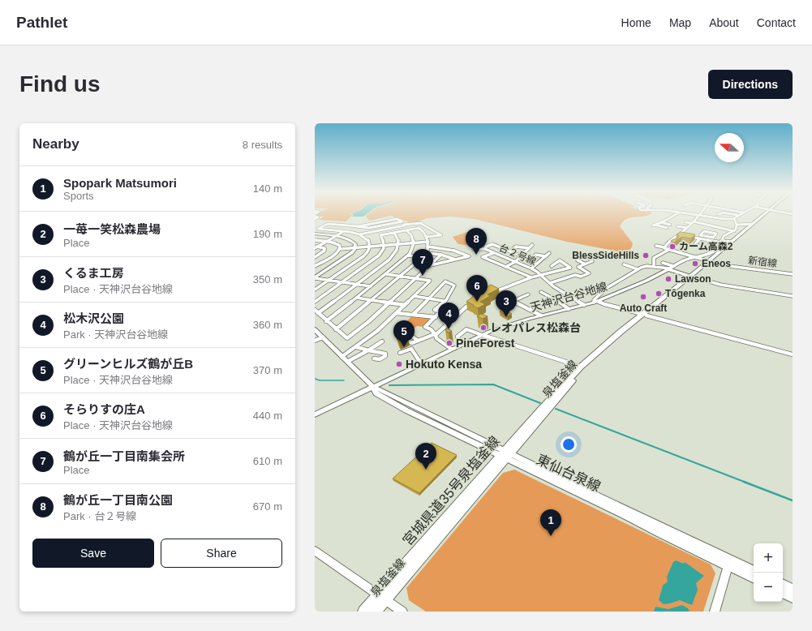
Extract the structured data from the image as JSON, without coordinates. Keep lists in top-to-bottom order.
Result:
{
  "streets": {
    "main road": ["泉塩釜線", "宮城県道35号泉塩釜線"],
    "street": [
      "台２号線",
      "新宿線",
      "天神沢台谷地線",
      "東仙台泉線"
    ]
  },
  "crossings": [
    ["台２号線", "天神沢台谷地線"],
    ["新宿線", "泉塩釜線"],
    ["天神沢台谷地線", "東仙台泉線"],
    ["泉塩釜線", "東仙台泉線"],
    ["泉塩釜線", "宮城県道35号泉塩釜線"],
    ["東仙台泉線", "宮城県道35号泉塩釜線"]
  ],
  "places": [
    "カーム高森2",
    "BlessSideHills",
    "Eneos",
    "Lawson",
    "Tōgenka",
    "Auto Craft",
    "レオパレス松森台",
    "PineForest",
    "Hokuto Kensa"
  ],
  "north": "left",
  "page": {
    "header": "Pathlet",
    "nav": [
      "Home",
      "Map",
      "About",
      "Contact"
    ],
    "buttons": [
      "Directions",
      ["Save", "Share"]
    ],
    "title": "Find us",
    "heading": ["Nearby", "8 results"],
    "list": [
      {
        "mark": "1",
        "name": "Spopark Matsumori",
        "note": "Sports",
        "value": "140 m"
      },
      {
        "mark": "2",
        "name": "一苺一笑松森農場",
        "note": "Place",
        "value": "190 m"
      },
      {
        "mark": "3",
        "name": "くるま工房",
        "note": "Place · 天神沢台谷地線",
        "value": "350 m"
      },
      {
        "mark": "4",
        "name": "松木沢公園",
        "note": "Park · 天神沢台谷地線",
        "value": "360 m"
      },
      {
        "mark": "5",
        "name": "グリーンヒルズ鶴が丘B",
        "note": "Place · 天神沢台谷地線",
        "value": "370 m"
      },
      {
        "mark": "6",
        "name": "そらりすの庄A",
        "note": "Place · 天神沢台谷地線",
        "value": "440 m"
      },
      {
        "mark": "7",
        "name": "鶴が丘一丁目南集会所",
        "note": "Place",
        "value": "610 m"
      },
      {
        "mark": "8",
        "name": "鶴が丘一丁目南公園",
        "note": "Park · 台２号線",
        "value": "670 m"
      }
    ],
    "pins": [
      "8",
      "7",
      "6",
      "3",
      "4",
      "5",
      "2",
      "1"
    ],
    "map_buttons": ["+", "−"]
  }
}
